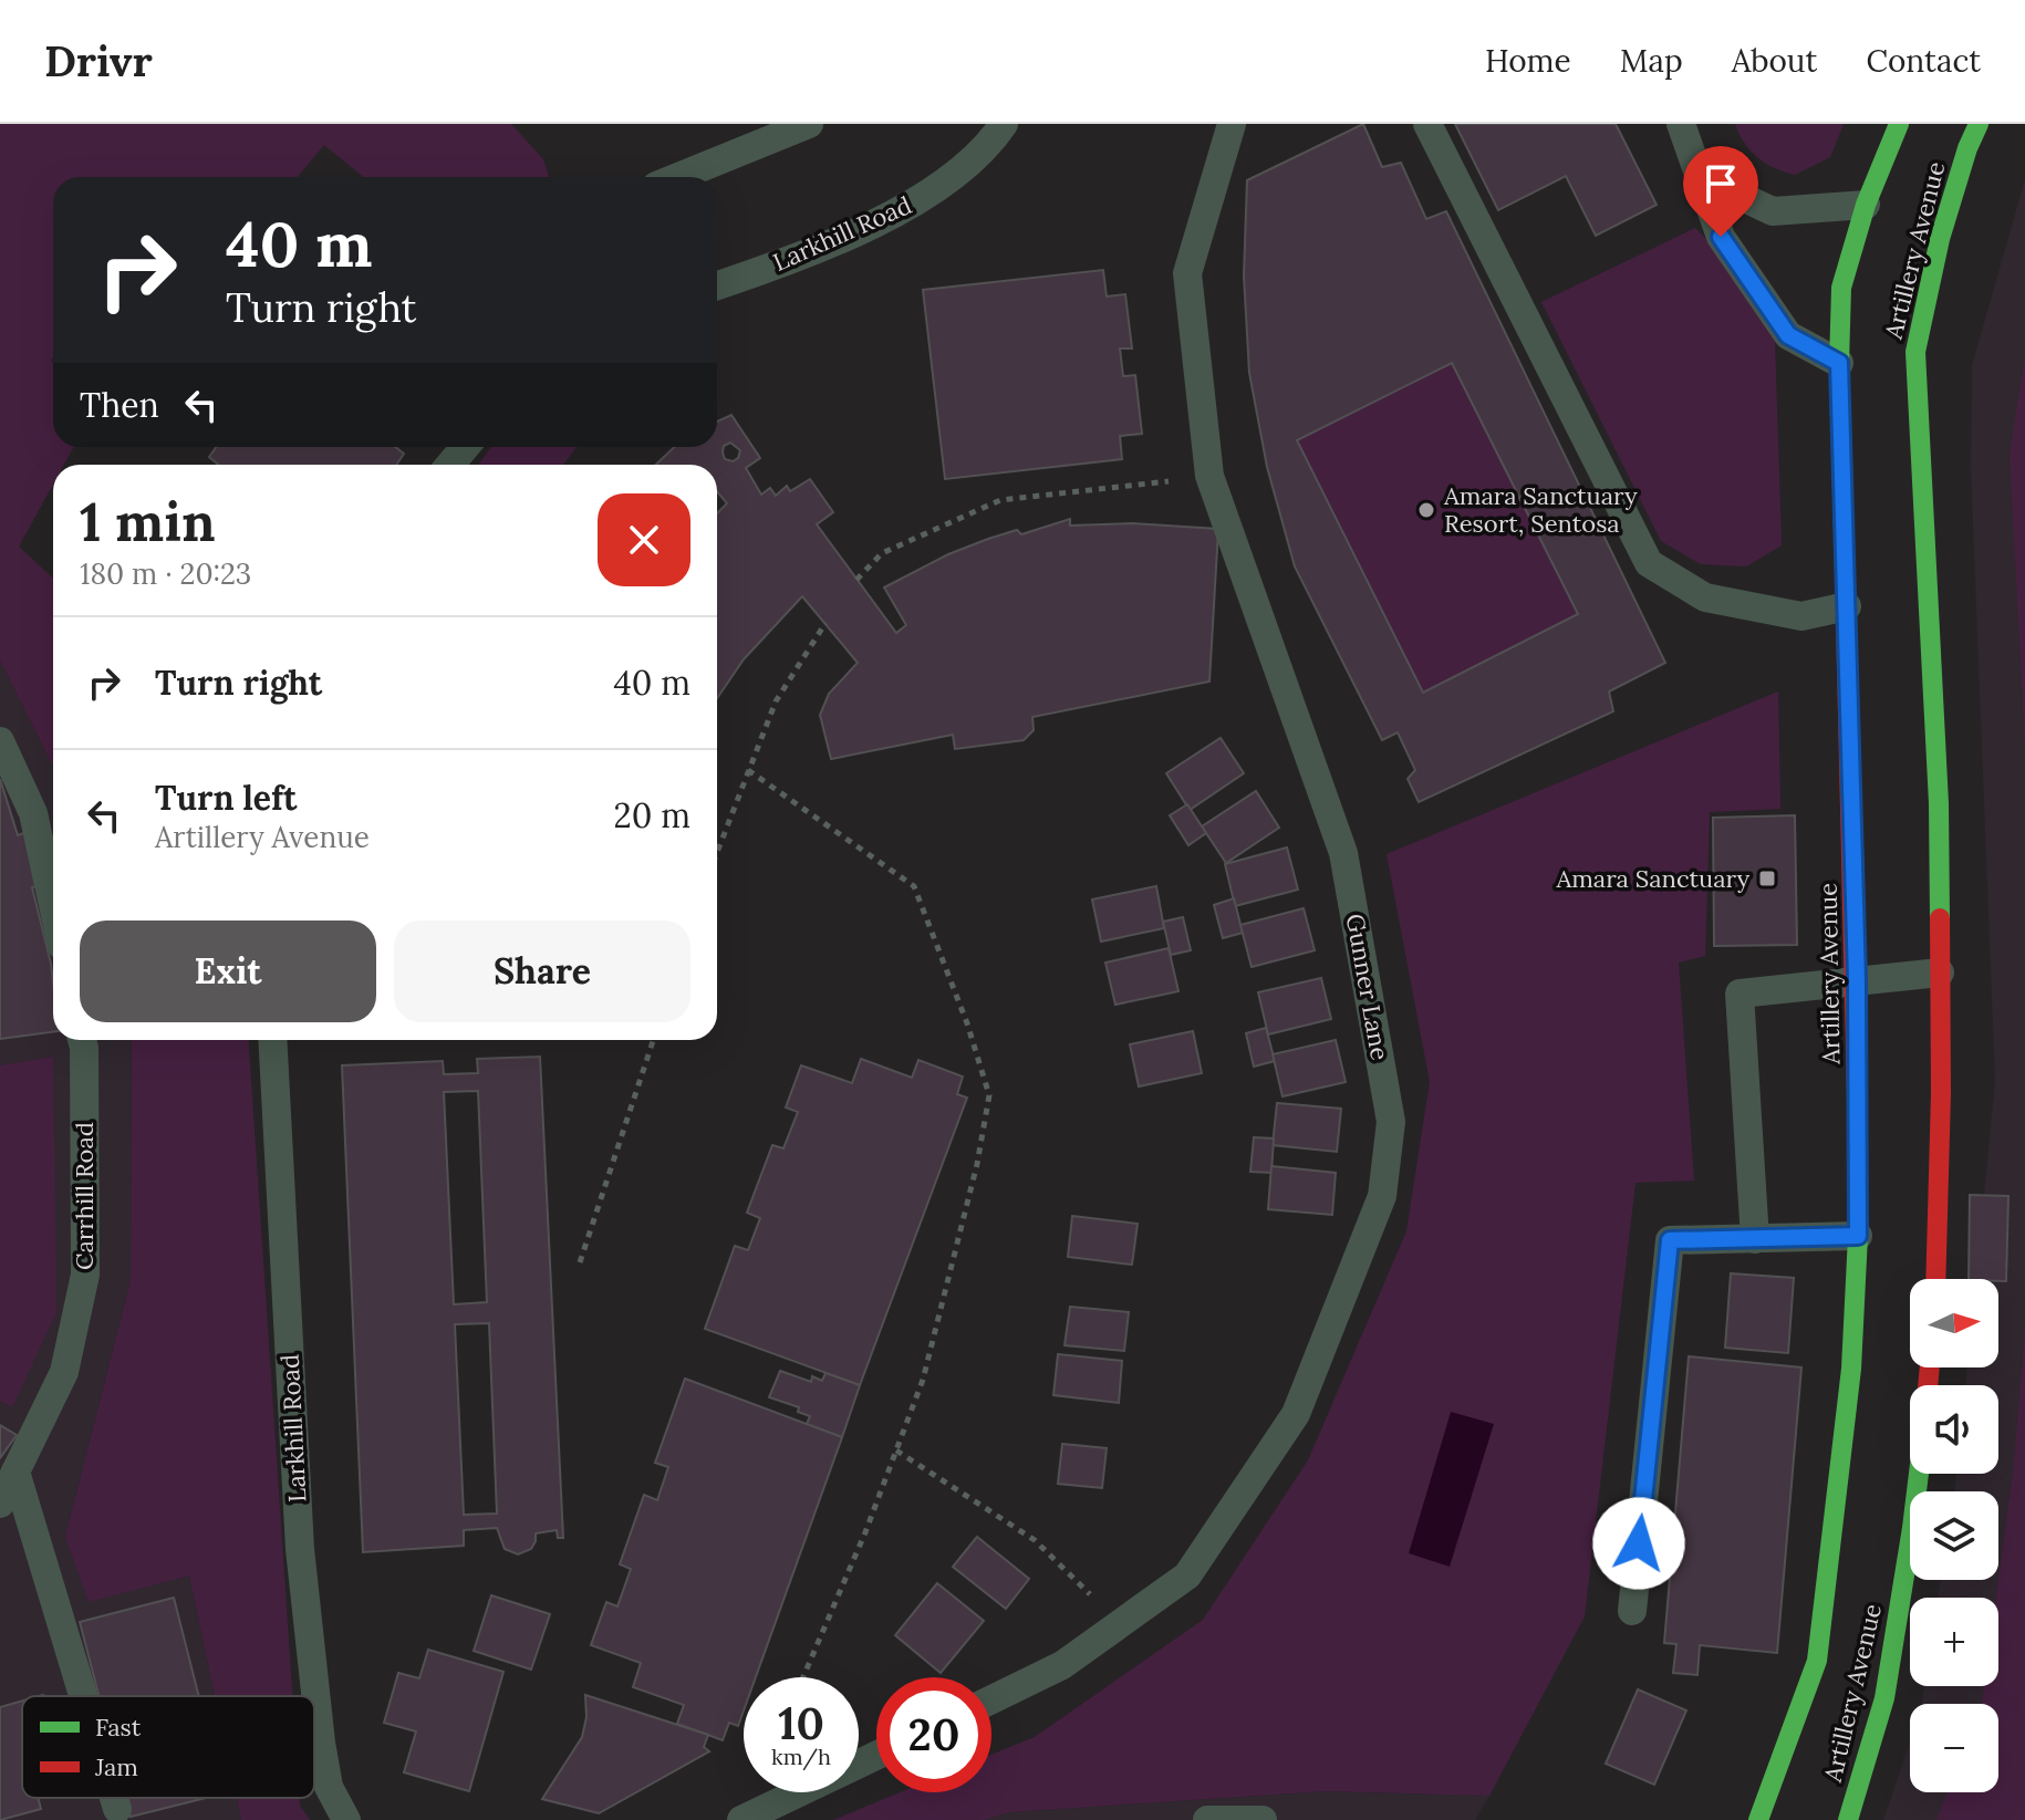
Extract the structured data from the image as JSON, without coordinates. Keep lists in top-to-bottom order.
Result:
{
  "streets": {
    "street": ["Artillery Avenue"],
    "lane": ["Larkhill Road", "Gunner Lane", "Carrhill Road"]
  },
  "places": {
    "other": ["Amara Sanctuary Resort, Sentosa"],
    "transit": ["Amara Sanctuary"]
  },
  "legend": ["Fast", "Jam"],
  "north": "right",
  "page": {
    "header": "Drivr",
    "nav": [
      "Home",
      "Map",
      "About",
      "Contact"
    ],
    "turn": ["40 m", "Turn right"],
    "then": "Then",
    "heading": ["1 min", "180 m · 20:23"],
    "list": [
      {
        "name": "Turn right",
        "value": "40 m"
      },
      {
        "name": "Turn left",
        "note": "Artillery Avenue",
        "value": "20 m"
      }
    ],
    "buttons": ["Exit", "Share"],
    "map_buttons": ["+", "−"],
    "speed": "10 km/h",
    "limit": "20"
  }
}
